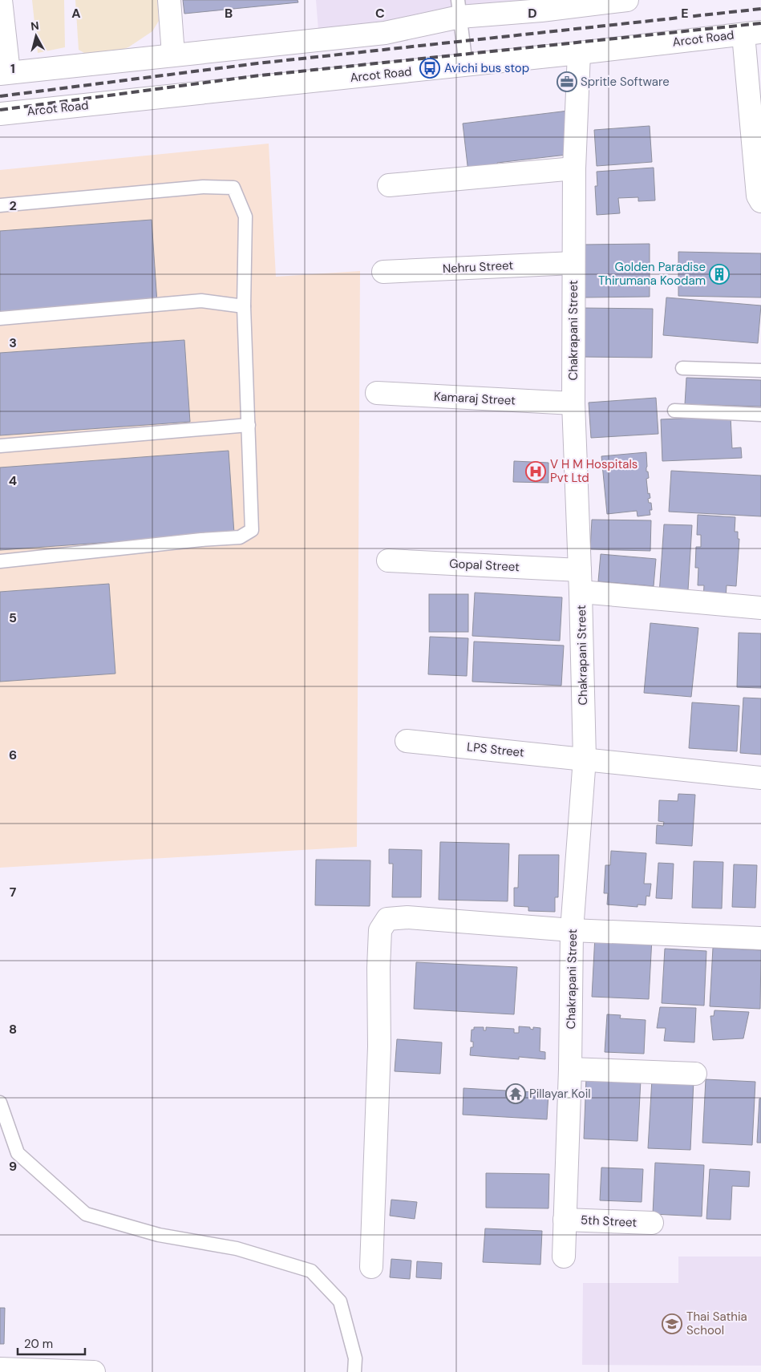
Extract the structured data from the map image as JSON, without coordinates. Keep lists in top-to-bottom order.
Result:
{
  "streets": {
    "street": [
      "Arcot Road",
      "Nehru Street",
      "Chakrapani Street",
      "Kamaraj Street",
      "Gopal Street",
      "LPS Street",
      "5th Street"
    ]
  },
  "crossings": [
    ["Arcot Road", "Chakrapani Street"],
    ["Nehru Street", "Chakrapani Street"],
    ["Chakrapani Street", "Kamaraj Street"],
    ["Chakrapani Street", "Gopal Street"],
    ["Chakrapani Street", "LPS Street"],
    ["Chakrapani Street", "5th Street"]
  ],
  "places": {
    "bus stop": ["Avichi bus stop"],
    "office": ["Spritle Software"],
    "building": ["Golden Paradise Thirumana Koodam"],
    "hospital": ["V H M Hospitals Pvt Ltd"],
    "temple": ["Pillayar Koil"],
    "school or university": ["Thai Sathia School"]
  },
  "scale_bar": "20 m",
  "north": "top",
  "grid": {
    "columns": [
      "A",
      "B",
      "C",
      "D",
      "E"
    ],
    "rows": [
      "1",
      "2",
      "3",
      "4",
      "5",
      "6",
      "7",
      "8",
      "9"
    ]
  }
}
